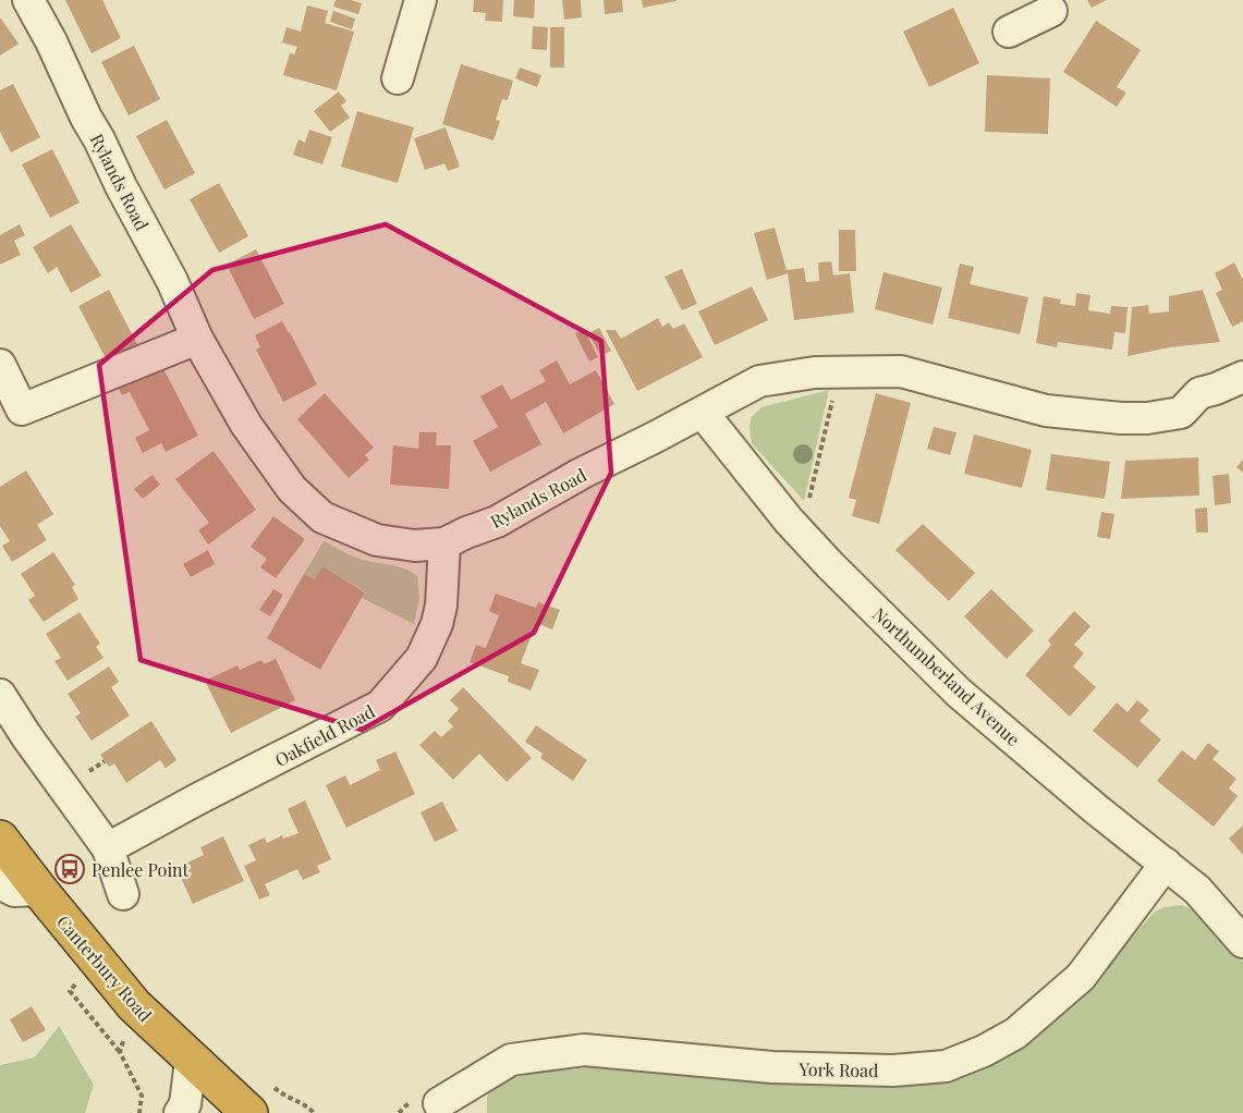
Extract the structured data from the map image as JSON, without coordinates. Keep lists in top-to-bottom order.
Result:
{
  "streets": {
    "highway": ["Canterbury Road"],
    "street": [
      "Rylands Road",
      "Northumberland Avenue",
      "Oakfield Road",
      "York Road"
    ]
  },
  "crossings": [
    ["Rylands Road", "Northumberland Avenue"],
    ["Rylands Road", "Oakfield Road"],
    ["Northumberland Avenue", "York Road"]
  ],
  "places": {
    "bus stop": ["Penlee Point"]
  }
}
